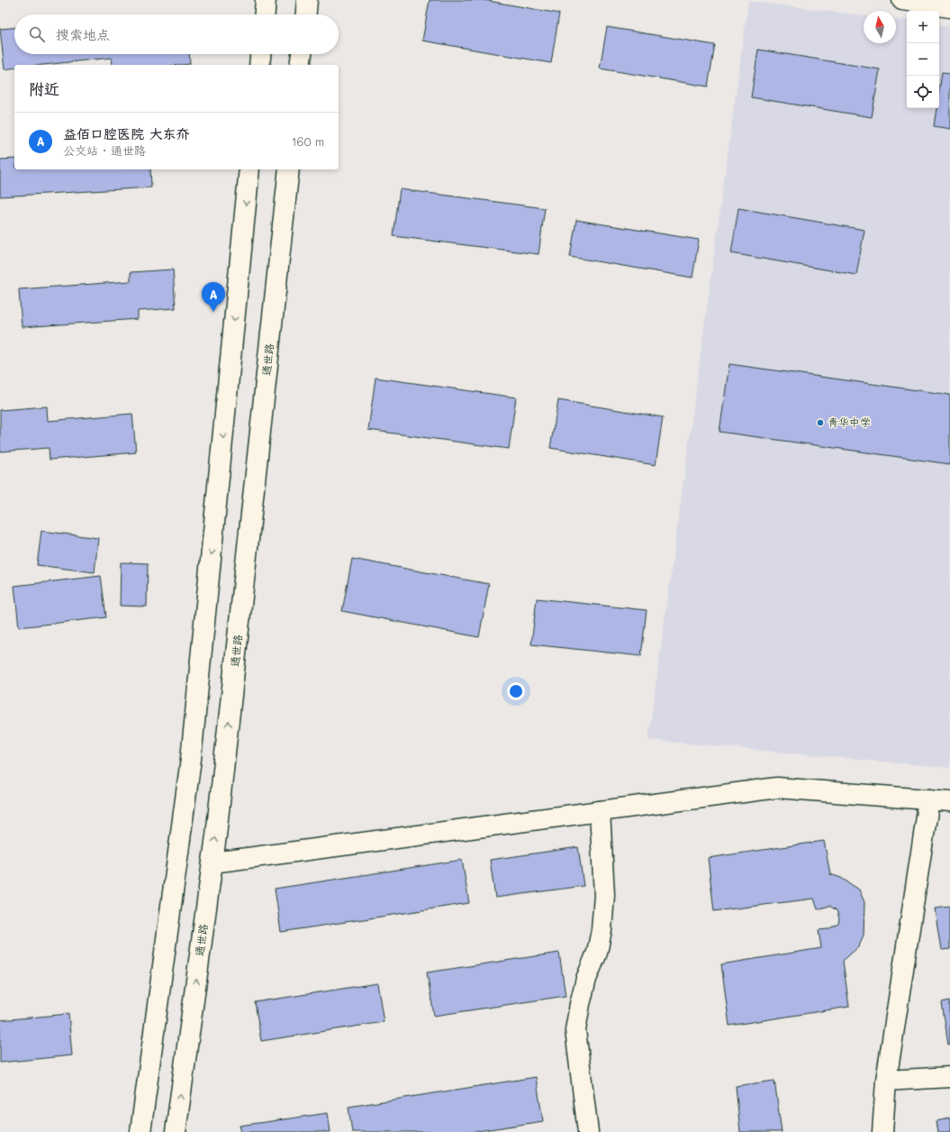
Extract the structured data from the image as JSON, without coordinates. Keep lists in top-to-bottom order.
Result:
{
  "streets": {
    "main road": ["通世路"]
  },
  "places": ["青华中学"],
  "north": "top",
  "page": {
    "map_buttons": ["+", "−"],
    "search": "搜索地点",
    "heading": "附近",
    "list": [
      {
        "mark": "A",
        "name": "益佰口腔医院 大东夼",
        "note": "公交站 · 通世路",
        "value": "160 m"
      }
    ],
    "pins": "A"
  }
}
